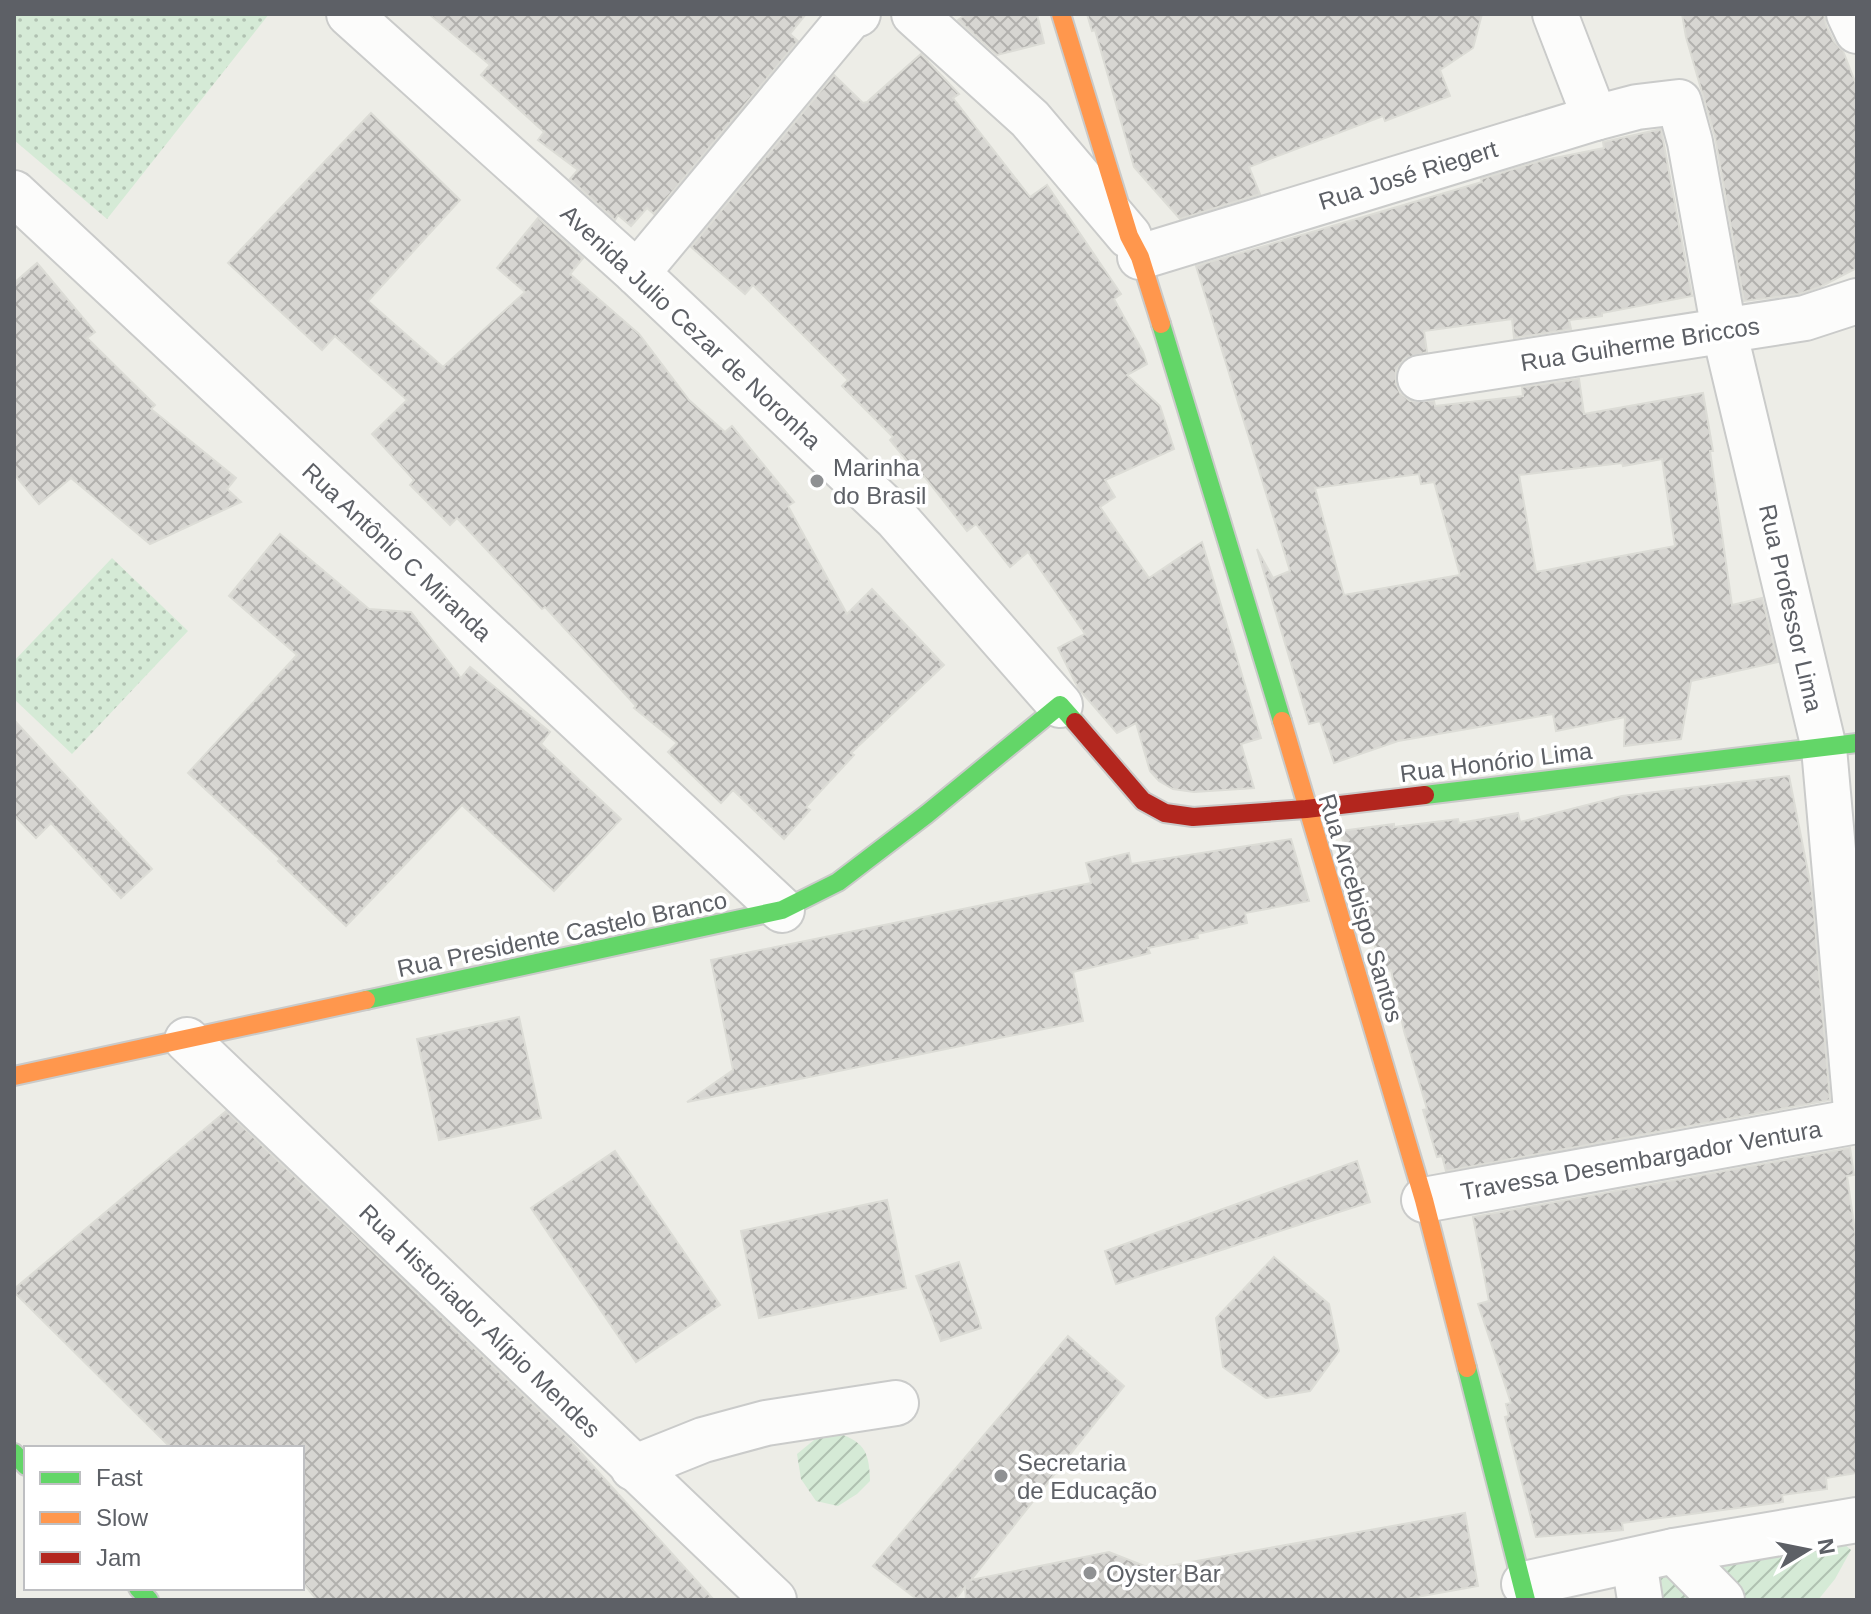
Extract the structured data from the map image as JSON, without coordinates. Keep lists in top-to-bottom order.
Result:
{
  "streets": {
    "main road": [
      "Avenida Julio Cezar de Noronha",
      "Rua Honório Lima",
      "Rua Arcebispo Santos",
      "Rua Presidente Castelo Branco"
    ],
    "street": [
      "Rua José Riegert",
      "Rua Guiherme Briccos",
      "Rua Antônio C Miranda",
      "Rua Professor Lima",
      "Travessa Desembargador Ventura",
      "Rua Historiador Alípio Mendes"
    ]
  },
  "crossings": [
    ["Rua José Riegert", "Rua Professor Lima"],
    ["Rua José Riegert", "Rua Arcebispo Santos"],
    ["Avenida Julio Cezar de Noronha", "Rua Honório Lima"],
    ["Avenida Julio Cezar de Noronha", "Rua Presidente Castelo Branco"],
    ["Rua Guiherme Briccos", "Rua Professor Lima"],
    ["Rua Antônio C Miranda", "Rua Presidente Castelo Branco"],
    ["Rua Professor Lima", "Rua Honório Lima"],
    ["Rua Professor Lima", "Travessa Desembargador Ventura"],
    ["Rua Honório Lima", "Rua Arcebispo Santos"],
    ["Rua Arcebispo Santos", "Travessa Desembargador Ventura"],
    ["Rua Presidente Castelo Branco", "Rua Historiador Alípio Mendes"]
  ],
  "places": ["Marinha do Brasil", "Secretaria de Educação", "Oyster Bar"],
  "legend": ["Fast", "Slow", "Jam"],
  "north": "right"
}
